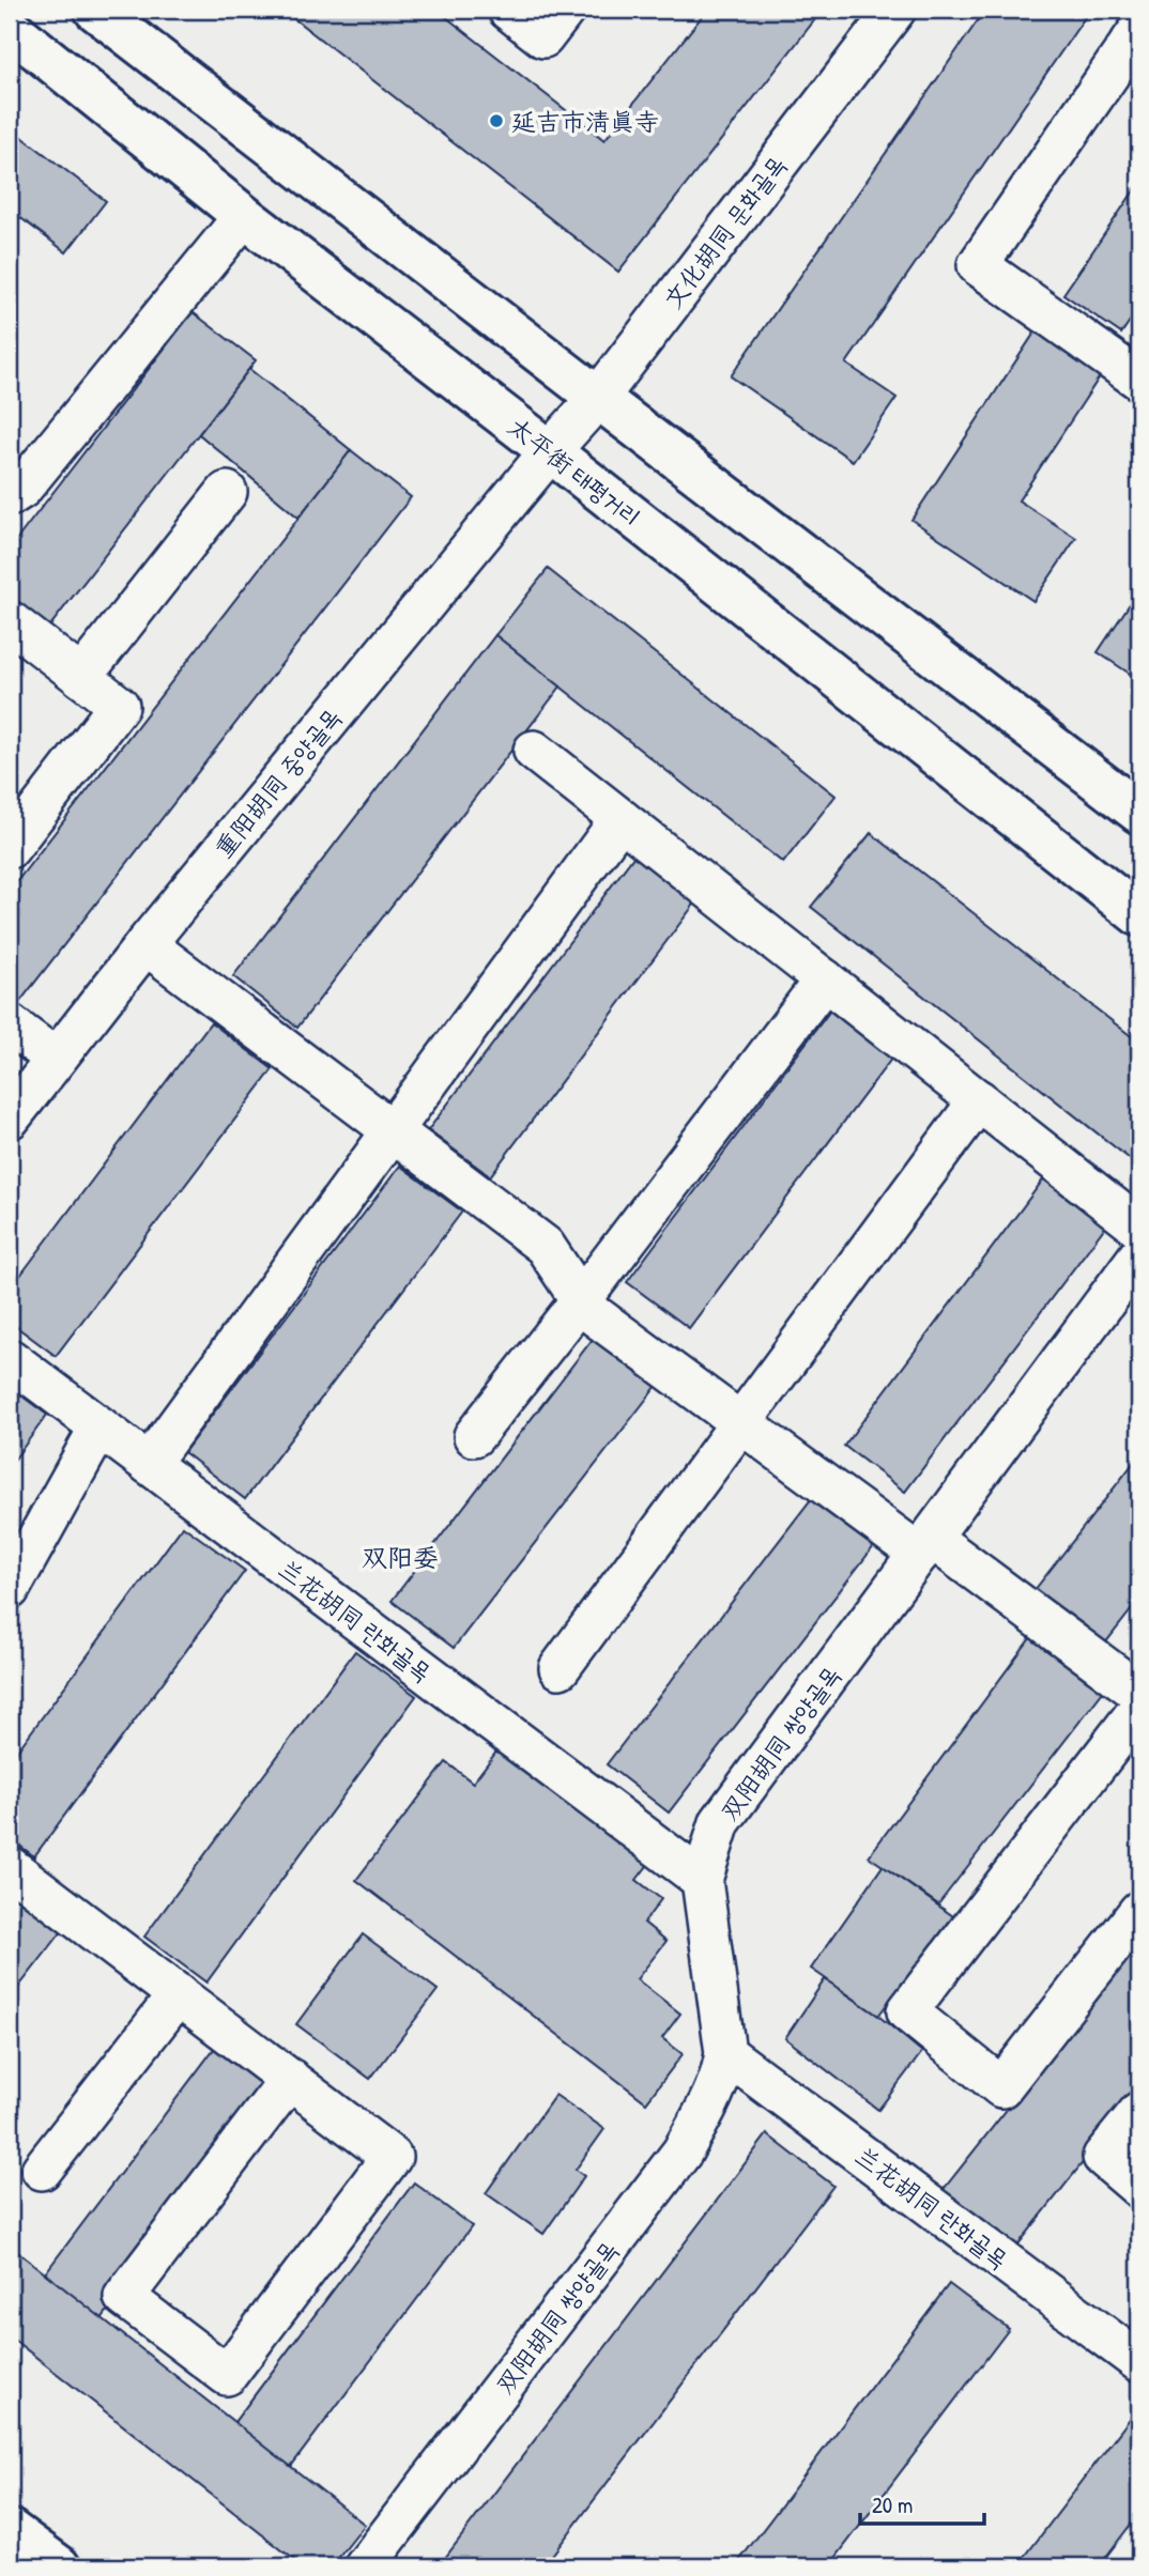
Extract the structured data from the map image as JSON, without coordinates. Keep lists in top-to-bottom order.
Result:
{
  "streets": {
    "main road": ["太平街 태평거리"],
    "street": [
      "文化胡同 문화골목",
      "重阳胡同 중양골목",
      "兰花胡同 란화골목",
      "双阳胡同 쌍양골목"
    ]
  },
  "crossings": [
    ["文化胡同 문화골목", "太平街 태평거리"],
    ["文化胡同 문화골목", "重阳胡同 중양골목"],
    ["太平街 태평거리", "重阳胡同 중양골목"],
    ["兰花胡同 란화골목", "双阳胡同 쌍양골목"]
  ],
  "districts": ["双阳委"],
  "places": ["延吉市清真寺"],
  "scale_bar": "20 m"
}
